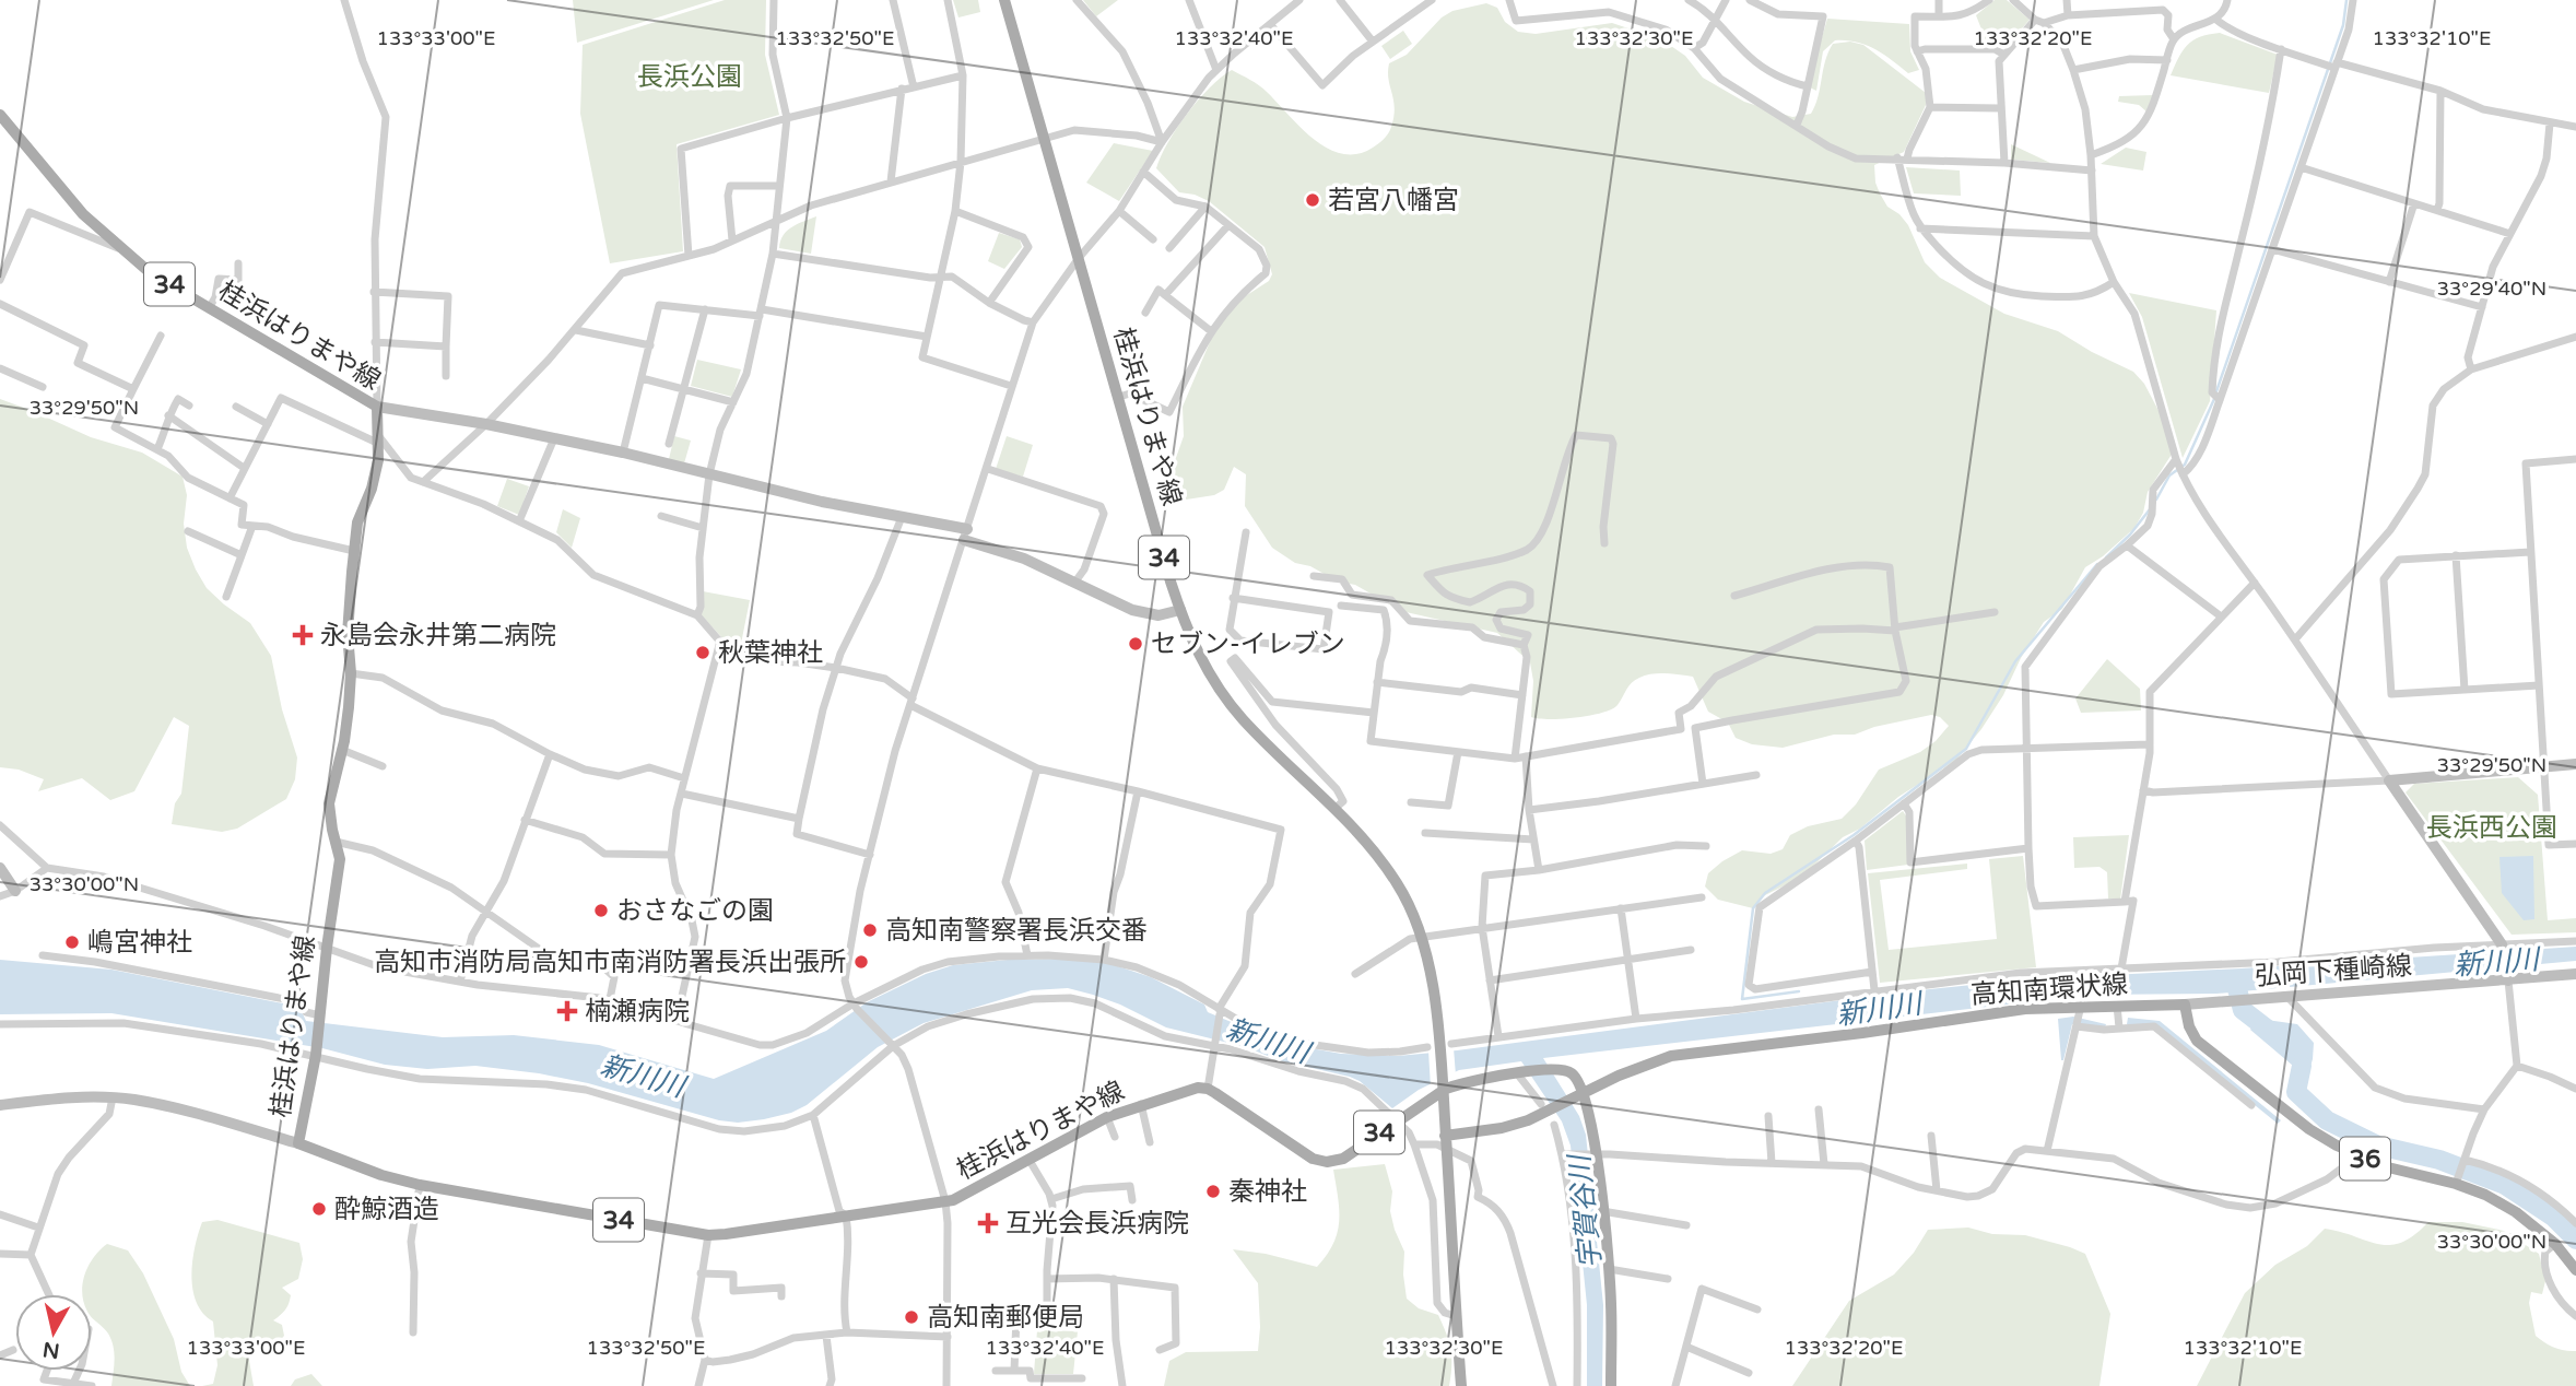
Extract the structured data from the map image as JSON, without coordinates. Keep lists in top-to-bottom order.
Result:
{
  "streets": {
    "main road": [
      "34",
      "桂浜はりまや線",
      "高知南環状線",
      "36"
    ],
    "street": ["弘岡下種崎線"]
  },
  "crossings": [
    ["34", "桂浜はりまや線"],
    ["34", "高知南環状線"],
    ["桂浜はりまや線", "高知南環状線"],
    ["弘岡下種崎線", "高知南環状線"],
    ["弘岡下種崎線", "36"],
    ["高知南環状線", "36"]
  ],
  "water": ["新川川", "宇賀谷川"],
  "parks": ["長浜公園", "長浜西公園"],
  "places": {
    "other": [
      "若宮八幡宮",
      "セブン-イレブン",
      "秋葉神社",
      "おさなごの園",
      "高知南警察署長浜交番",
      "嶋宮神社",
      "高知市消防局高知市南消防署長浜出張所",
      "秦神社",
      "酔鯨酒造",
      "高知南郵便局"
    ],
    "health": ["永島会永井第二病院", "楠瀬病院", "互光会長浜病院"]
  },
  "north": "bottom",
  "coordinates": [
    "133°33'00\"E",
    "133°32'50\"E",
    "133°32'40\"E",
    "133°32'30\"E",
    "133°32'20\"E",
    "133°32'10\"E",
    "33°29'40\"N",
    "33°29'50\"N",
    "33°30'00\"N"
  ]
}
